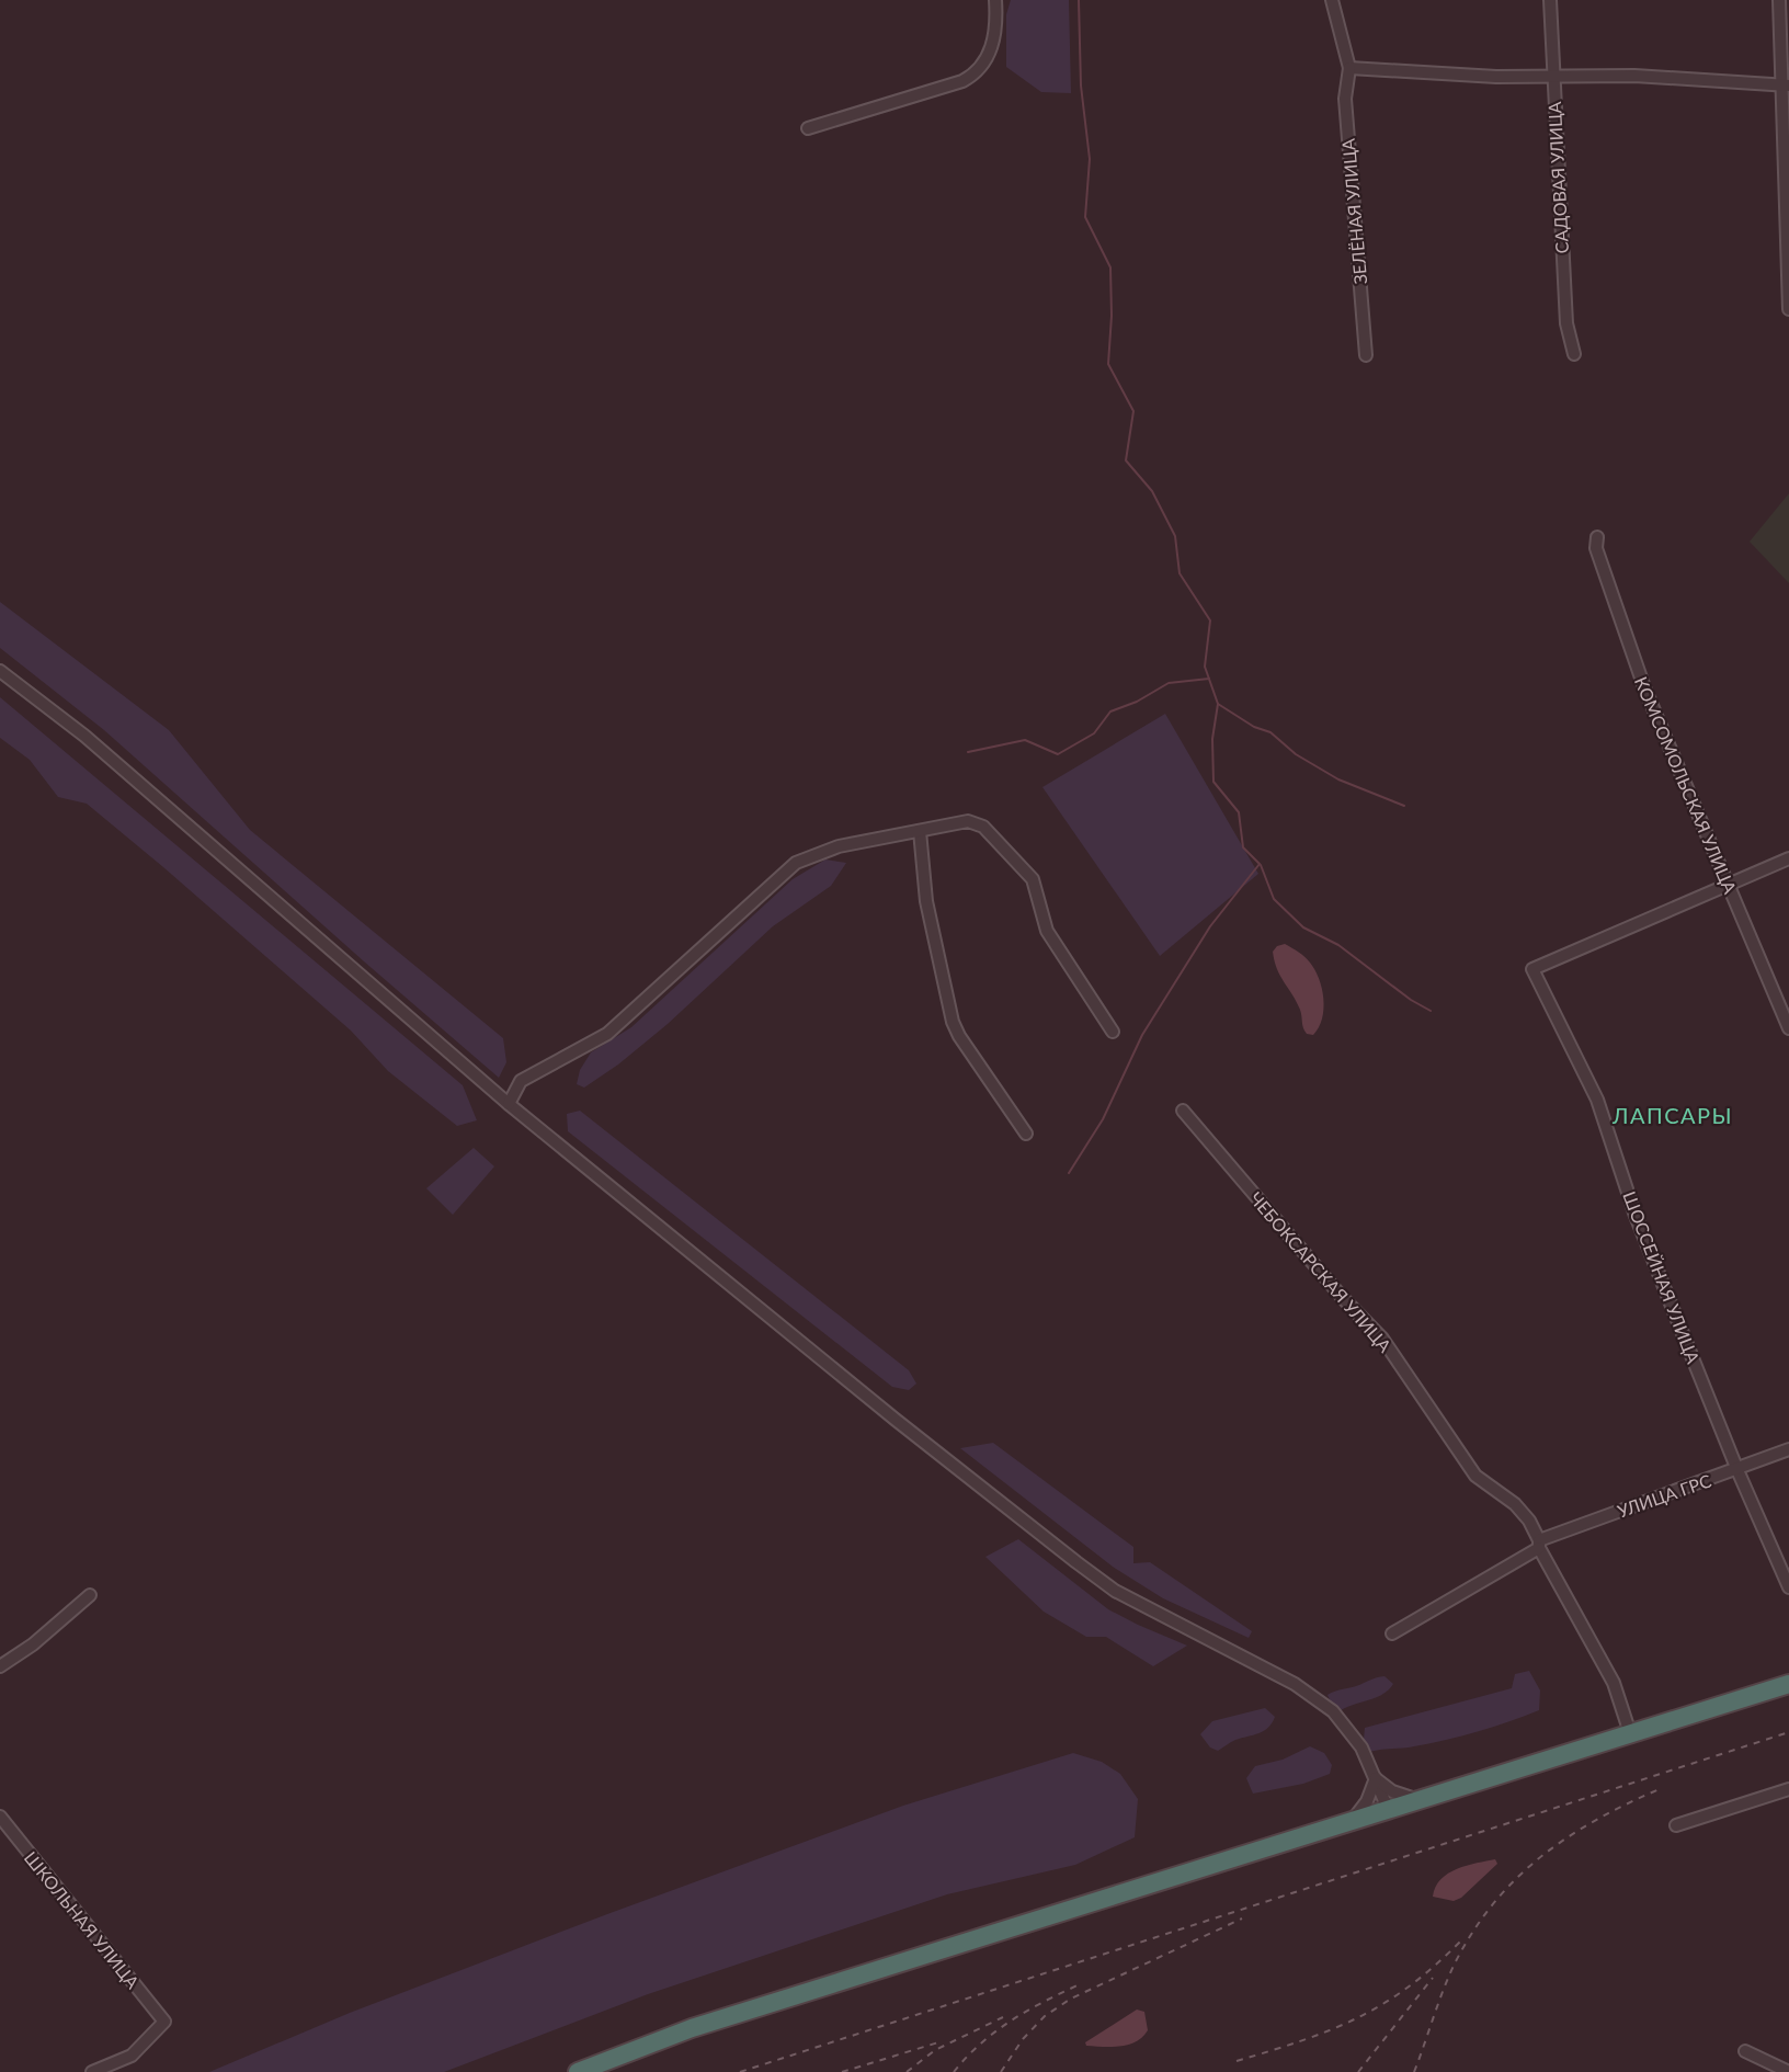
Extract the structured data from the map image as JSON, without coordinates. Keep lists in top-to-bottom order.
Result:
{
  "streets": {
    "street": [
      "САДОВАЯ УЛИЦА",
      "ЗЕЛЁНАЯ УЛИЦА",
      "КОМСОМОЛЬСКАЯ УЛИЦА",
      "ЧЕБОКСАРСКАЯ УЛИЦА",
      "ШОССЕЙНАЯ УЛИЦА",
      "УЛИЦА ГРС",
      "ШКОЛЬНАЯ УЛИЦА"
    ]
  },
  "crossings": [
    ["КОМСОМОЛЬСКАЯ УЛИЦА", "ШОССЕЙНАЯ УЛИЦА"],
    ["ЧЕБОКСАРСКАЯ УЛИЦА", "УЛИЦА ГРС"],
    ["ШОССЕЙНАЯ УЛИЦА", "УЛИЦА ГРС"]
  ],
  "districts": ["ЛАПСАРЫ"]
}
